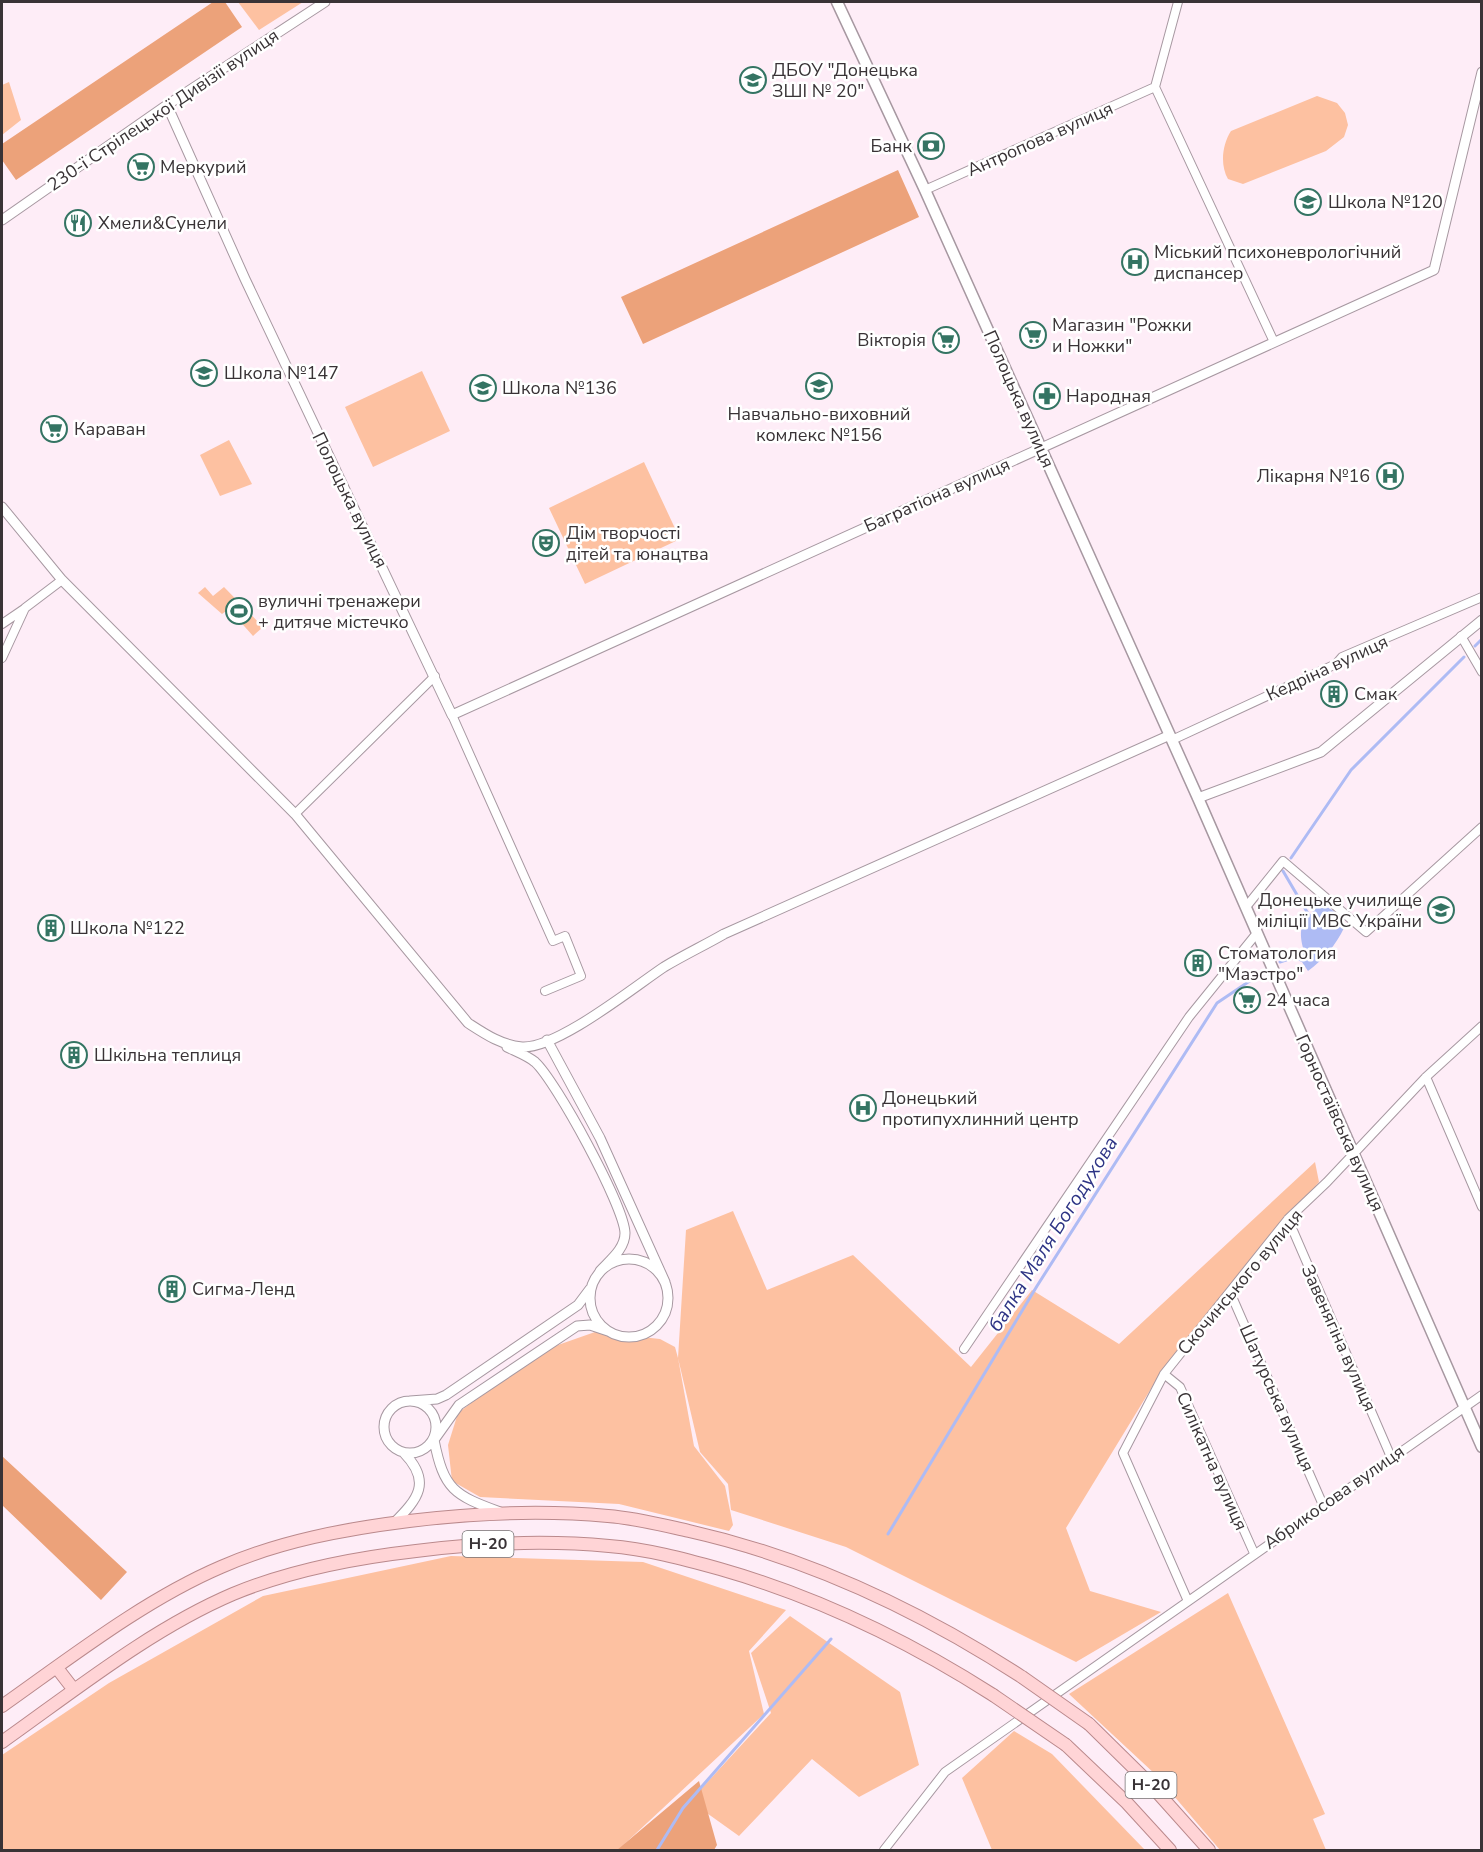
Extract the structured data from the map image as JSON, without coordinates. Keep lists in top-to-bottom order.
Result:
{
  "streets": {
    "main road": ["Полоцька вулиця", "Горностаївська вулиця", "Н-20"],
    "street": [
      "230-ї Стрілецької Дивізії вулиця",
      "Антропова вулиця",
      "Багратіона вулиця",
      "Кедріна вулиця",
      "Скочинського вулиця",
      "Завенягіна вулиця",
      "Шатурська вулиця",
      "Силікатна вулиця",
      "Абрикосова вулиця"
    ]
  },
  "crossings": [
    ["230-ї Стрілецької Дивізії вулиця", "Полоцька вулиця"],
    ["Антропова вулиця", "Полоцька вулиця"],
    ["Полоцька вулиця", "Багратіона вулиця"],
    ["Полоцька вулиця", "Кедріна вулиця"],
    ["Полоцька вулиця", "Горностаївська вулиця"],
    ["Горностаївська вулиця", "Скочинського вулиця"],
    ["Горностаївська вулиця", "Абрикосова вулиця"],
    ["Скочинського вулиця", "Завенягіна вулиця"],
    ["Скочинського вулиця", "Шатурська вулиця"],
    ["Скочинського вулиця", "Силікатна вулиця"],
    ["Скочинського вулиця", "Абрикосова вулиця"],
    ["Завенягіна вулиця", "Абрикосова вулиця"],
    ["Шатурська вулиця", "Абрикосова вулиця"],
    ["Силікатна вулиця", "Абрикосова вулиця"]
  ],
  "water": ["балка Маля Богодухова"],
  "places": {
    "school or university": [
      "ДБОУ \"Донецька ЗШІ № 20\"",
      "Школа №120",
      "Школа №147",
      "Навчально-виховний комлекс №156",
      "Школа №136",
      "Донецьке училище міліції МВС України"
    ],
    "bank": ["Банк"],
    "supermarket": [
      "Меркурий",
      "Магазин \"Рожки и Ножки\"",
      "Вікторія",
      "Караван",
      "24 часа"
    ],
    "restaurant": ["Хмели&Сунели"],
    "hospital": ["Міський психоневрологічний диспансер", "Лікарня №16", "Донецький протипухлинний центр"],
    "pharmacy": ["Народная"],
    "theatre": ["Дім творчості дітей та юнацтва"],
    "sports": ["вуличні тренажери + дитяче містечко"],
    "building": [
      "Смак",
      "Школа №122",
      "Стоматология \"Маэстро\"",
      "Шкільна теплиця",
      "Сигма-Ленд"
    ]
  }
}
